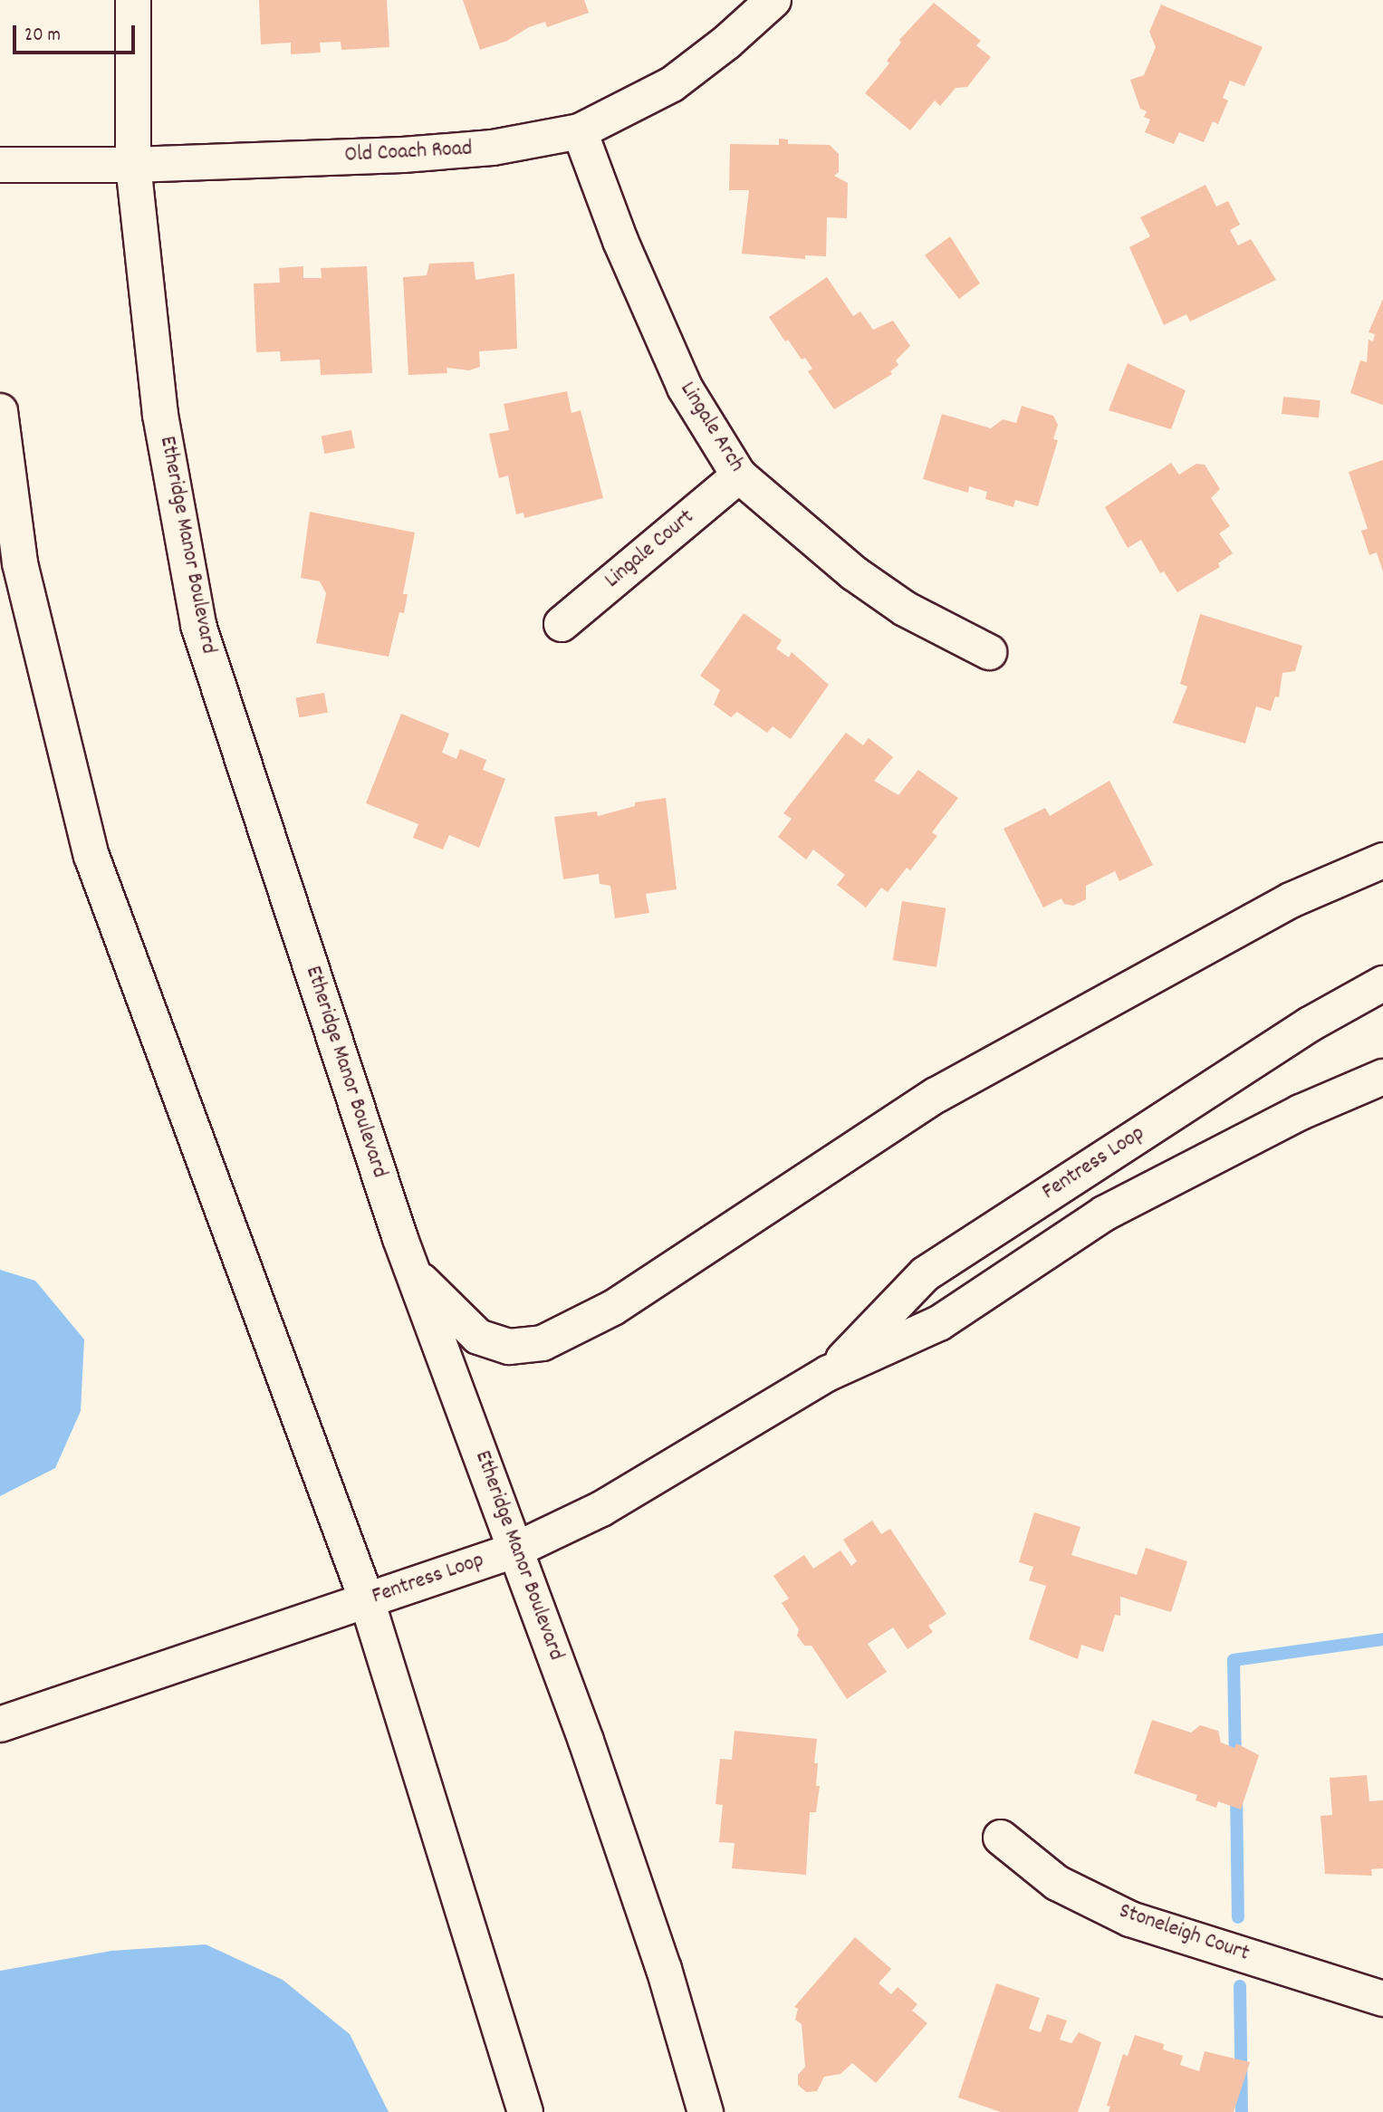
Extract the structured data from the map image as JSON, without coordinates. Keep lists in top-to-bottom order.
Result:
{
  "streets": {
    "main road": [
      "Old Coach Road",
      "Lingale Arch",
      "Etheridge Manor Boulevard",
      "Lingale Court",
      "Fentress Loop",
      "Stoneleigh Court"
    ]
  },
  "crossings": [
    ["Old Coach Road", "Lingale Arch"],
    ["Old Coach Road", "Etheridge Manor Boulevard"],
    ["Lingale Arch", "Lingale Court"],
    ["Etheridge Manor Boulevard", "Fentress Loop"]
  ],
  "scale_bar": "20 m"
}
